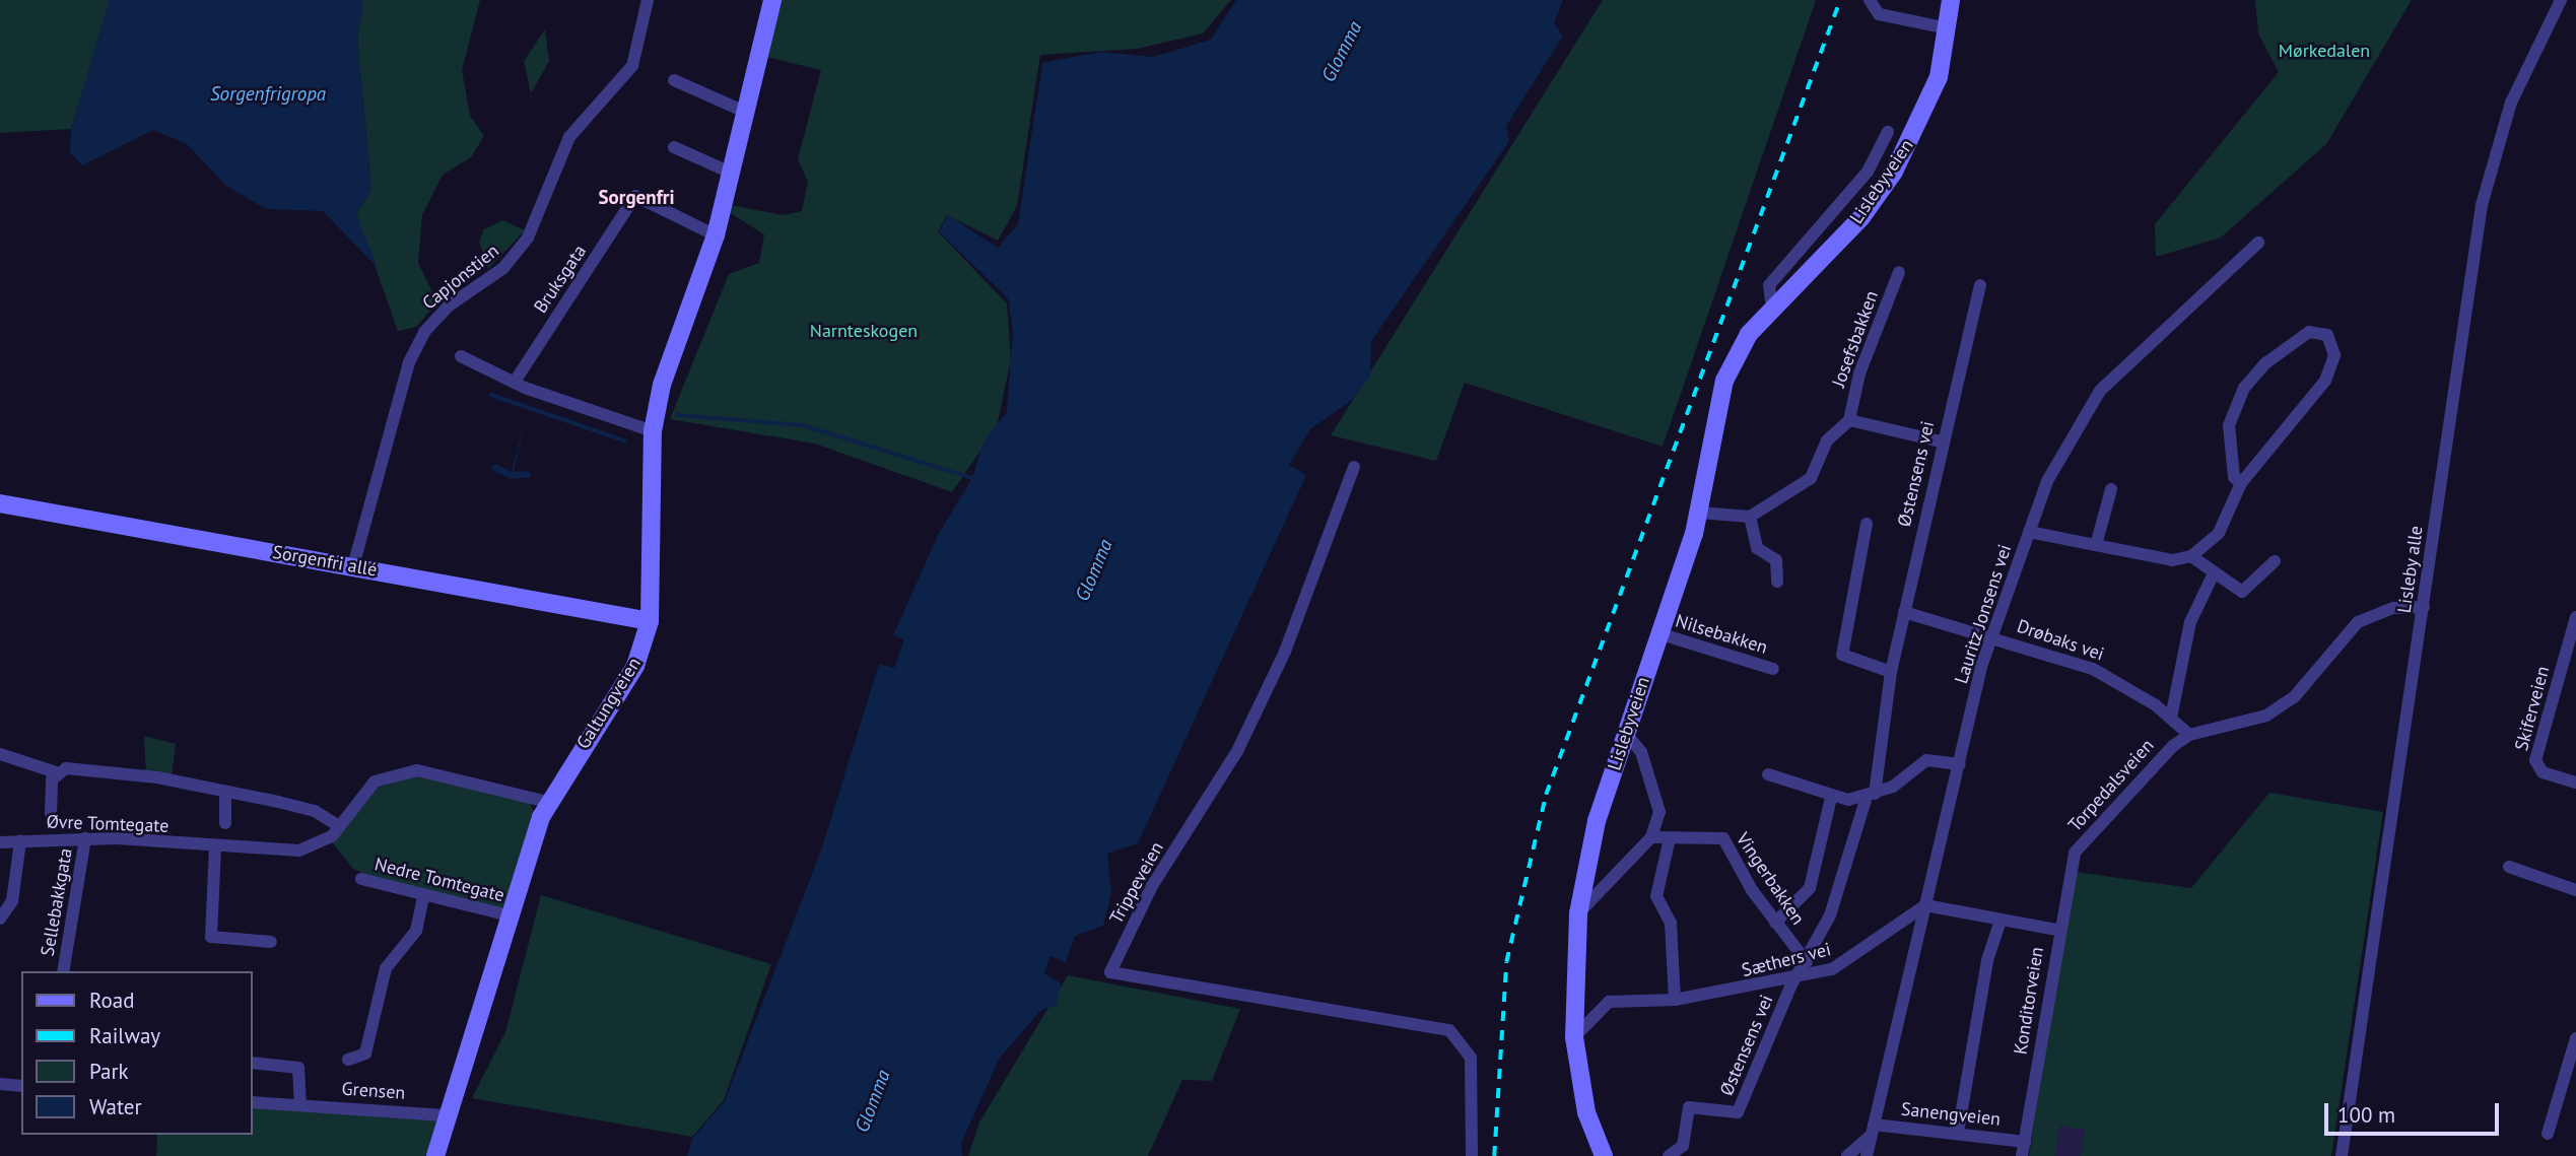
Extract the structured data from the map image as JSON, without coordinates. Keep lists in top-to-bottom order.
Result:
{
  "streets": {
    "street": [
      "Lislebyveien",
      "Capjonstien",
      "Bruksgata",
      "Josefsbakken",
      "Østensens vei",
      "Sorgenfri allé",
      "Lisleby alle",
      "Lauritz Jonsens vei",
      "Nilsebakken",
      "Drøbaks vei",
      "Galtungveien",
      "Skiferveien",
      "Torpedalsveien",
      "Øvre Tomtegate",
      "Vingerbakken",
      "Nedre Tomtegate",
      "Trippeveien",
      "Sellebakkgata",
      "Sæthers vei",
      "Konditorveien",
      "Grensen",
      "Sanengveien"
    ]
  },
  "crossings": [
    ["Lislebyveien", "Nilsebakken"],
    ["Lislebyveien", "Sæthers vei"],
    ["Capjonstien", "Sorgenfri allé"],
    ["Bruksgata", "Galtungveien"],
    ["Østensens vei", "Drøbaks vei"],
    ["Østensens vei", "Vingerbakken"],
    ["Østensens vei", "Sæthers vei"],
    ["Sorgenfri allé", "Galtungveien"],
    ["Lisleby alle", "Torpedalsveien"],
    ["Lauritz Jonsens vei", "Drøbaks vei"],
    ["Lauritz Jonsens vei", "Sæthers vei"],
    ["Lauritz Jonsens vei", "Sanengveien"],
    ["Drøbaks vei", "Torpedalsveien"],
    ["Galtungveien", "Nedre Tomtegate"],
    ["Galtungveien", "Grensen"],
    ["Torpedalsveien", "Konditorveien"],
    ["Øvre Tomtegate", "Sellebakkgata"],
    ["Konditorveien", "Sanengveien"]
  ],
  "districts": ["Sorgenfri"],
  "water": ["Glomma", "Sorgenfrigropa"],
  "parks": ["Mørkedalen", "Narnteskogen"],
  "legend": [
    "Road",
    "Railway",
    "Park",
    "Water"
  ],
  "scale_bar": "100 m"
}
